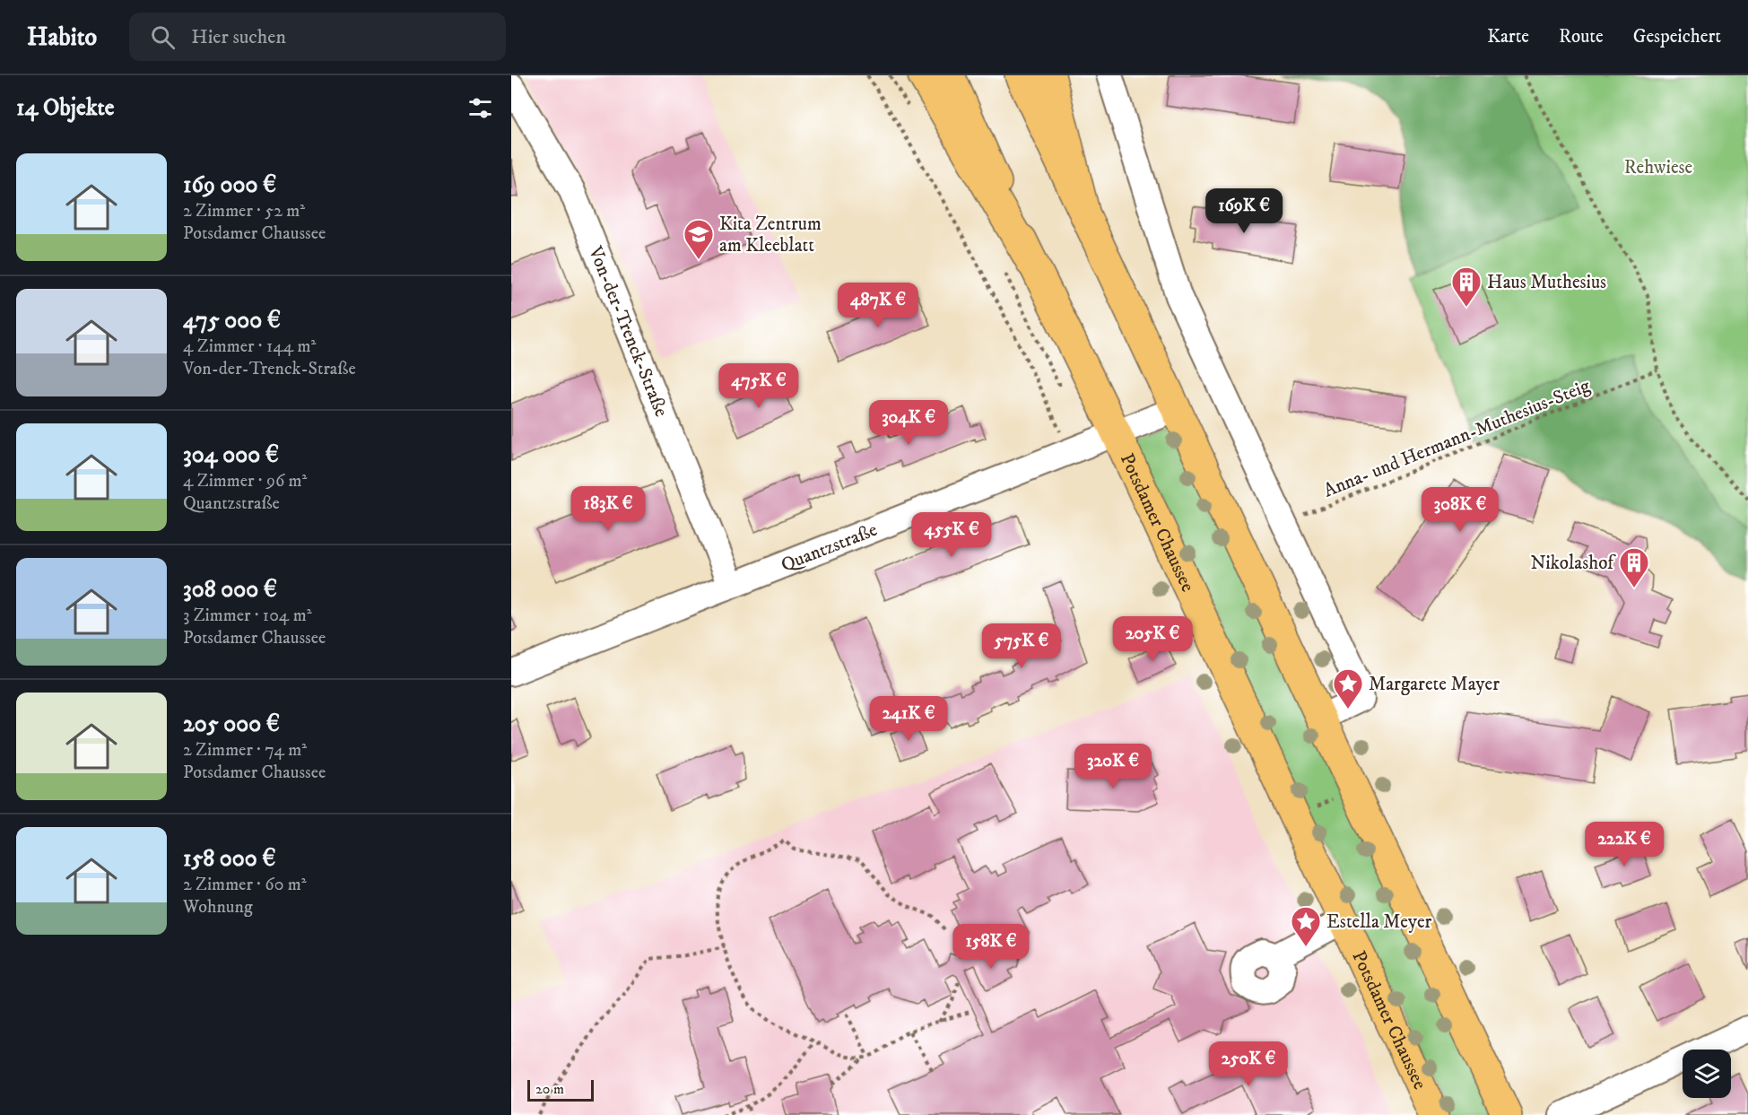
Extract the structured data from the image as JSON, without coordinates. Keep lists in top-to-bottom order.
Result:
{
  "streets": {
    "main road": ["Potsdamer Chaussee"],
    "street": ["Von-der-Trenck-Straße", "Quantzstraße"],
    "path": ["Anna- und Hermann-Muthesius-Steig"]
  },
  "crossings": [
    ["Von-der-Trenck-Straße", "Quantzstraße"],
    ["Potsdamer Chaussee", "Quantzstraße"]
  ],
  "parks": ["Rehwiese"],
  "places": {
    "school or university": ["Kita Zentrum am Kleeblatt"],
    "building": ["Haus Muthesius", "Nikolashof"],
    "place": ["Margarete Mayer", "Estella Meyer"]
  },
  "scale_bar": "20 m",
  "page": {
    "header": "Habito",
    "search": "Hier suchen",
    "nav": ["Karte", "Route", "Gespeichert"],
    "heading": "14 Objekte",
    "list": [
      {
        "name": "169 000 €",
        "note": "2 Zimmer · 52 m² · Potsdamer Chaussee"
      },
      {
        "name": "475 000 €",
        "note": "4 Zimmer · 144 m² · Von-der-Trenck-Straße"
      },
      {
        "name": "304 000 €",
        "note": "4 Zimmer · 96 m² · Quantzstraße"
      },
      {
        "name": "308 000 €",
        "note": "3 Zimmer · 104 m² · Potsdamer Chaussee"
      },
      {
        "name": "205 000 €",
        "note": "2 Zimmer · 74 m² · Potsdamer Chaussee"
      },
      {
        "name": "158 000 €",
        "note": "2 Zimmer · 60 m² · Wohnung"
      }
    ],
    "price": [
      "169K €",
      "487K €",
      "475K €",
      "304K €",
      "183K €",
      "308K €",
      "455K €",
      "205K €",
      "575K €",
      "241K €",
      "320K €",
      "222K €",
      "158K €",
      "250K €"
    ],
    "scale": "20 m"
  }
}
